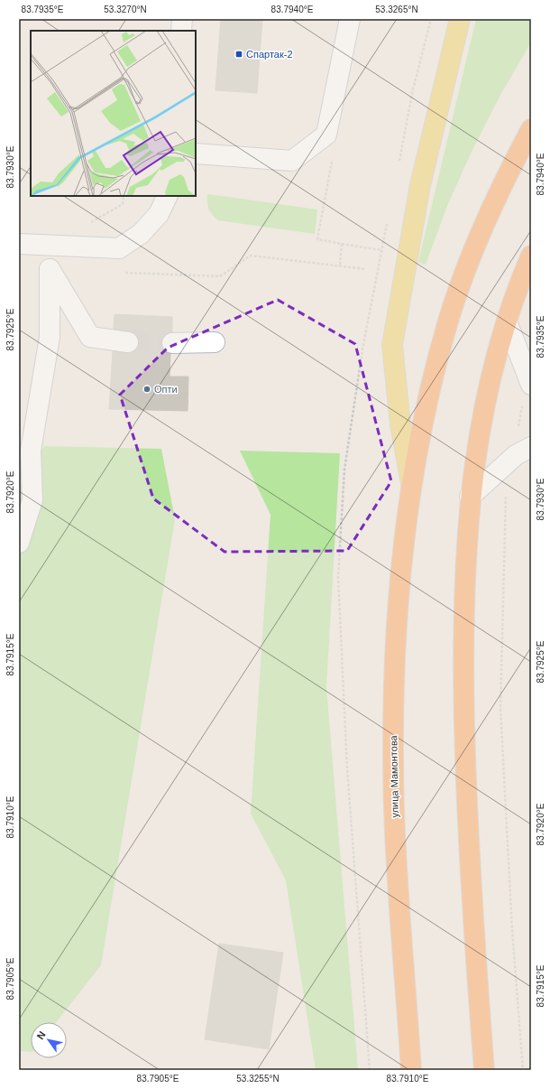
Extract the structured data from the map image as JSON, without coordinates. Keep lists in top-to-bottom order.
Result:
{
  "streets": {
    "highway": ["улица Мамонтова"]
  },
  "places": {
    "transit": ["Спартак-2"],
    "other": ["Опти"]
  },
  "north": "top left",
  "coordinates": [
    "83.7935°E",
    "53.3270°N",
    "83.7940°E",
    "53.3265°N",
    "83.7930°E",
    "83.7925°E",
    "83.7920°E",
    "83.7915°E",
    "83.7910°E",
    "83.7905°E",
    "53.3255°N"
  ]
}
